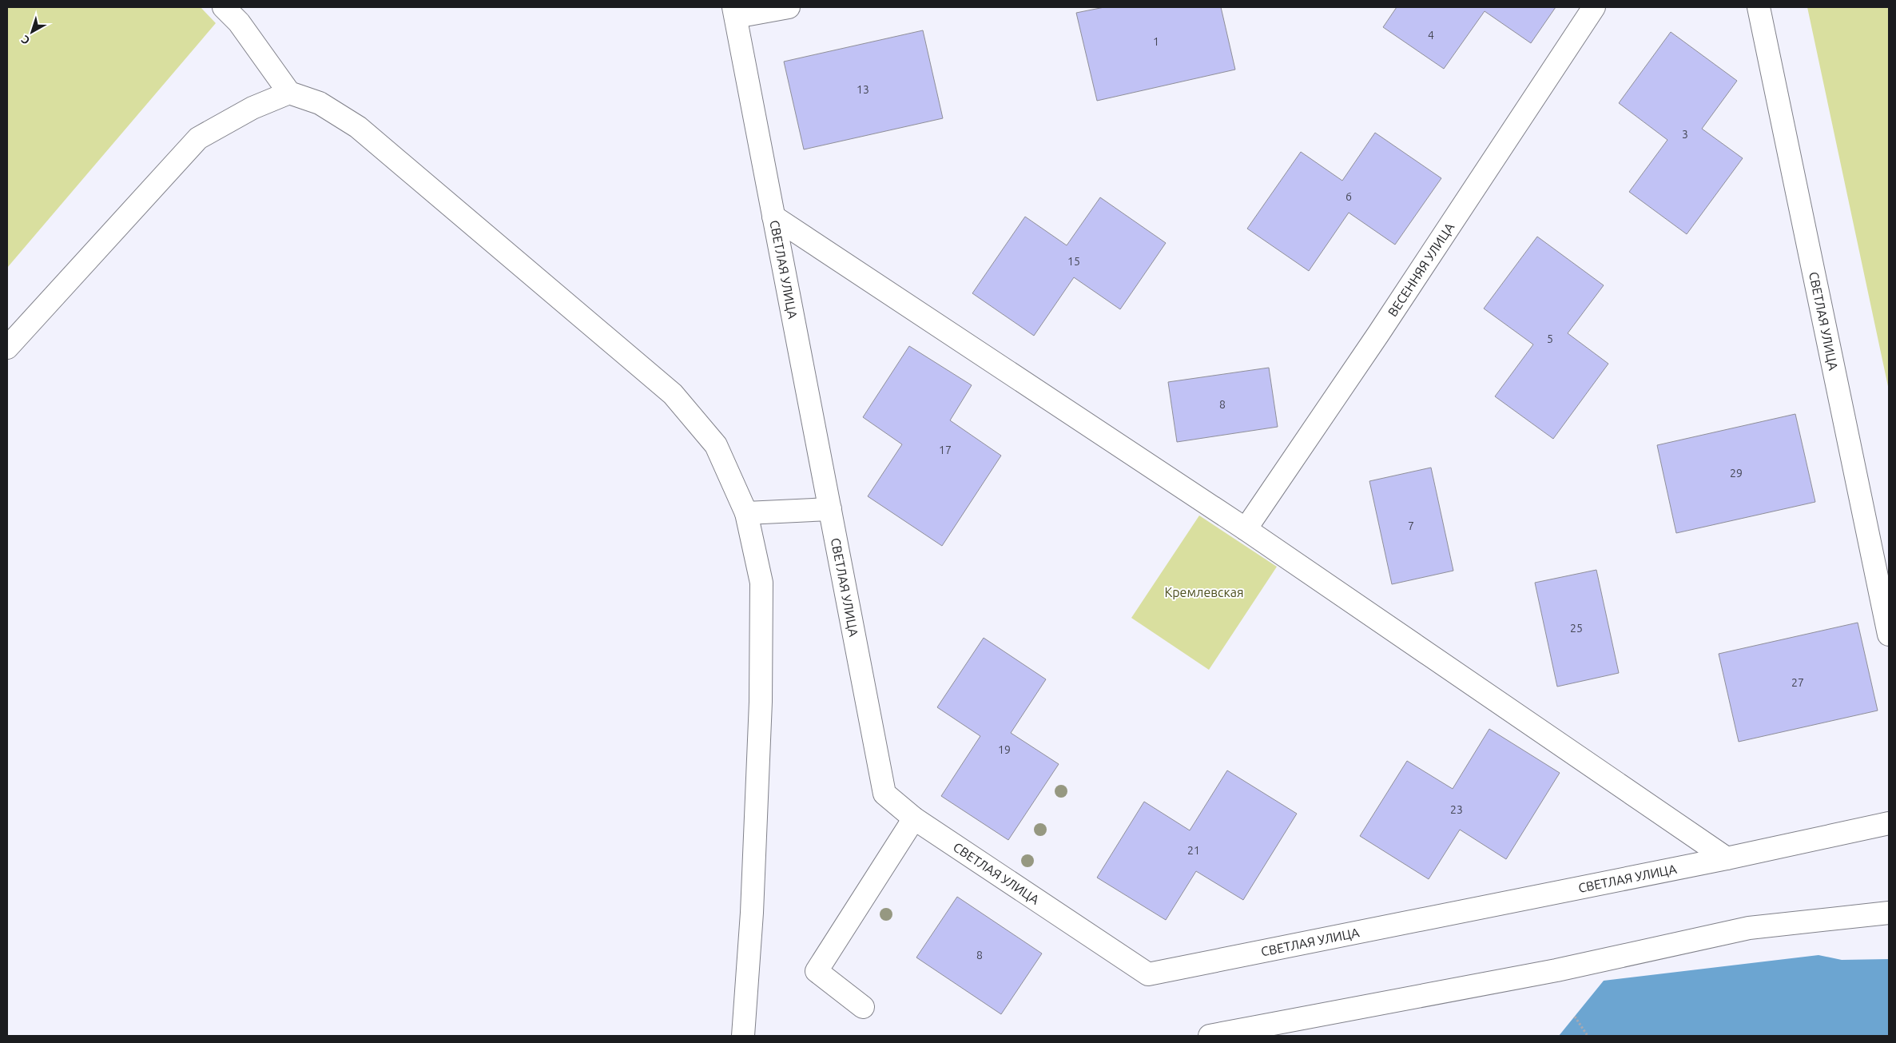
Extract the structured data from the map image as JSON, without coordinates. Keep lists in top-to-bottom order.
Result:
{
  "streets": {
    "street": ["ВЕСЕННЯЯ УЛИЦА", "СВЕТЛАЯ УЛИЦА"]
  },
  "parks": ["Кремлевская"],
  "house_numbers": [
    "4",
    "1",
    "13",
    "3",
    "6",
    "15",
    "5",
    "8",
    "17",
    "29",
    "7",
    "25",
    "27",
    "19",
    "23",
    "21",
    "8"
  ],
  "north": "bottom left"
}
